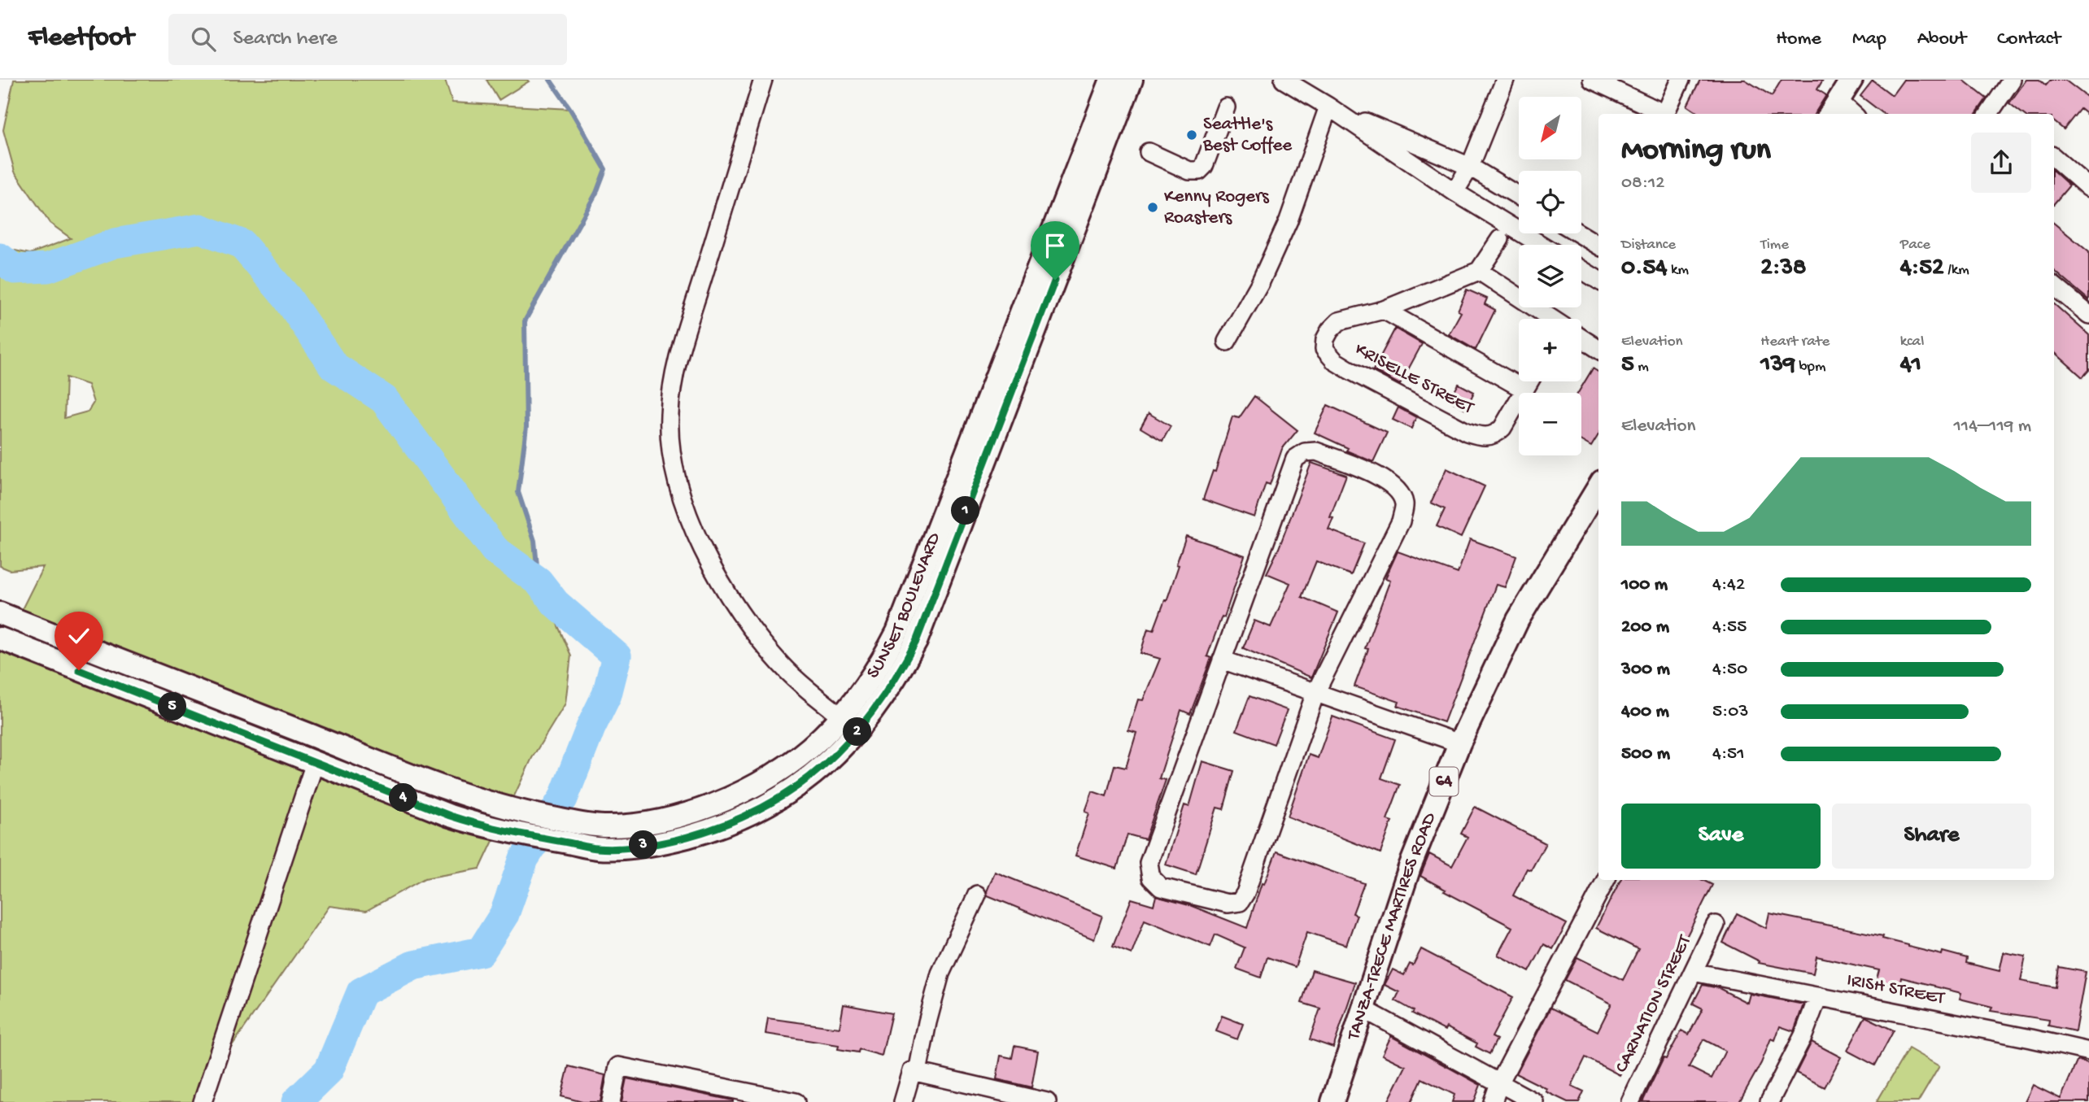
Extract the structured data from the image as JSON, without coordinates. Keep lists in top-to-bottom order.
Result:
{
  "streets": {
    "main road": ["SUNSET BOULEVARD", "64", "TANZA-TRECE MARTIRES ROAD"],
    "street": ["KRISELLE STREET", "IRISH STREET", "CARNATION STREET"]
  },
  "crossings": [
    ["IRISH STREET", "CARNATION STREET"]
  ],
  "places": ["Seattle's Best Coffee", "Kenny Rogers Roasters"],
  "north": "bottom left",
  "page": {
    "header": "Fleetfoot",
    "search": "Search here",
    "nav": [
      "Home",
      "Map",
      "About",
      "Contact"
    ],
    "map_buttons": ["+", "−"],
    "heading": ["Morning run", "08:12"],
    "stats": [
      ["Distance", "0.54 km"],
      ["Time", "2:38"],
      ["Pace", "4:52 /km"],
      ["Elevation", "5 m"],
      ["Heart rate", "139 bpm"],
      ["kcal", "41"]
    ],
    "chart": ["Elevation", "114–119 m"],
    "pins": [
      "1",
      "5",
      "2",
      "4",
      "3"
    ],
    "list": [
      {
        "name": "100 m",
        "note": "4:42"
      },
      {
        "name": "200 m",
        "note": "4:55"
      },
      {
        "name": "300 m",
        "note": "4:50"
      },
      {
        "name": "400 m",
        "note": "5:03"
      },
      {
        "name": "500 m",
        "note": "4:51"
      }
    ],
    "buttons": ["Save", "Share"]
  }
}
